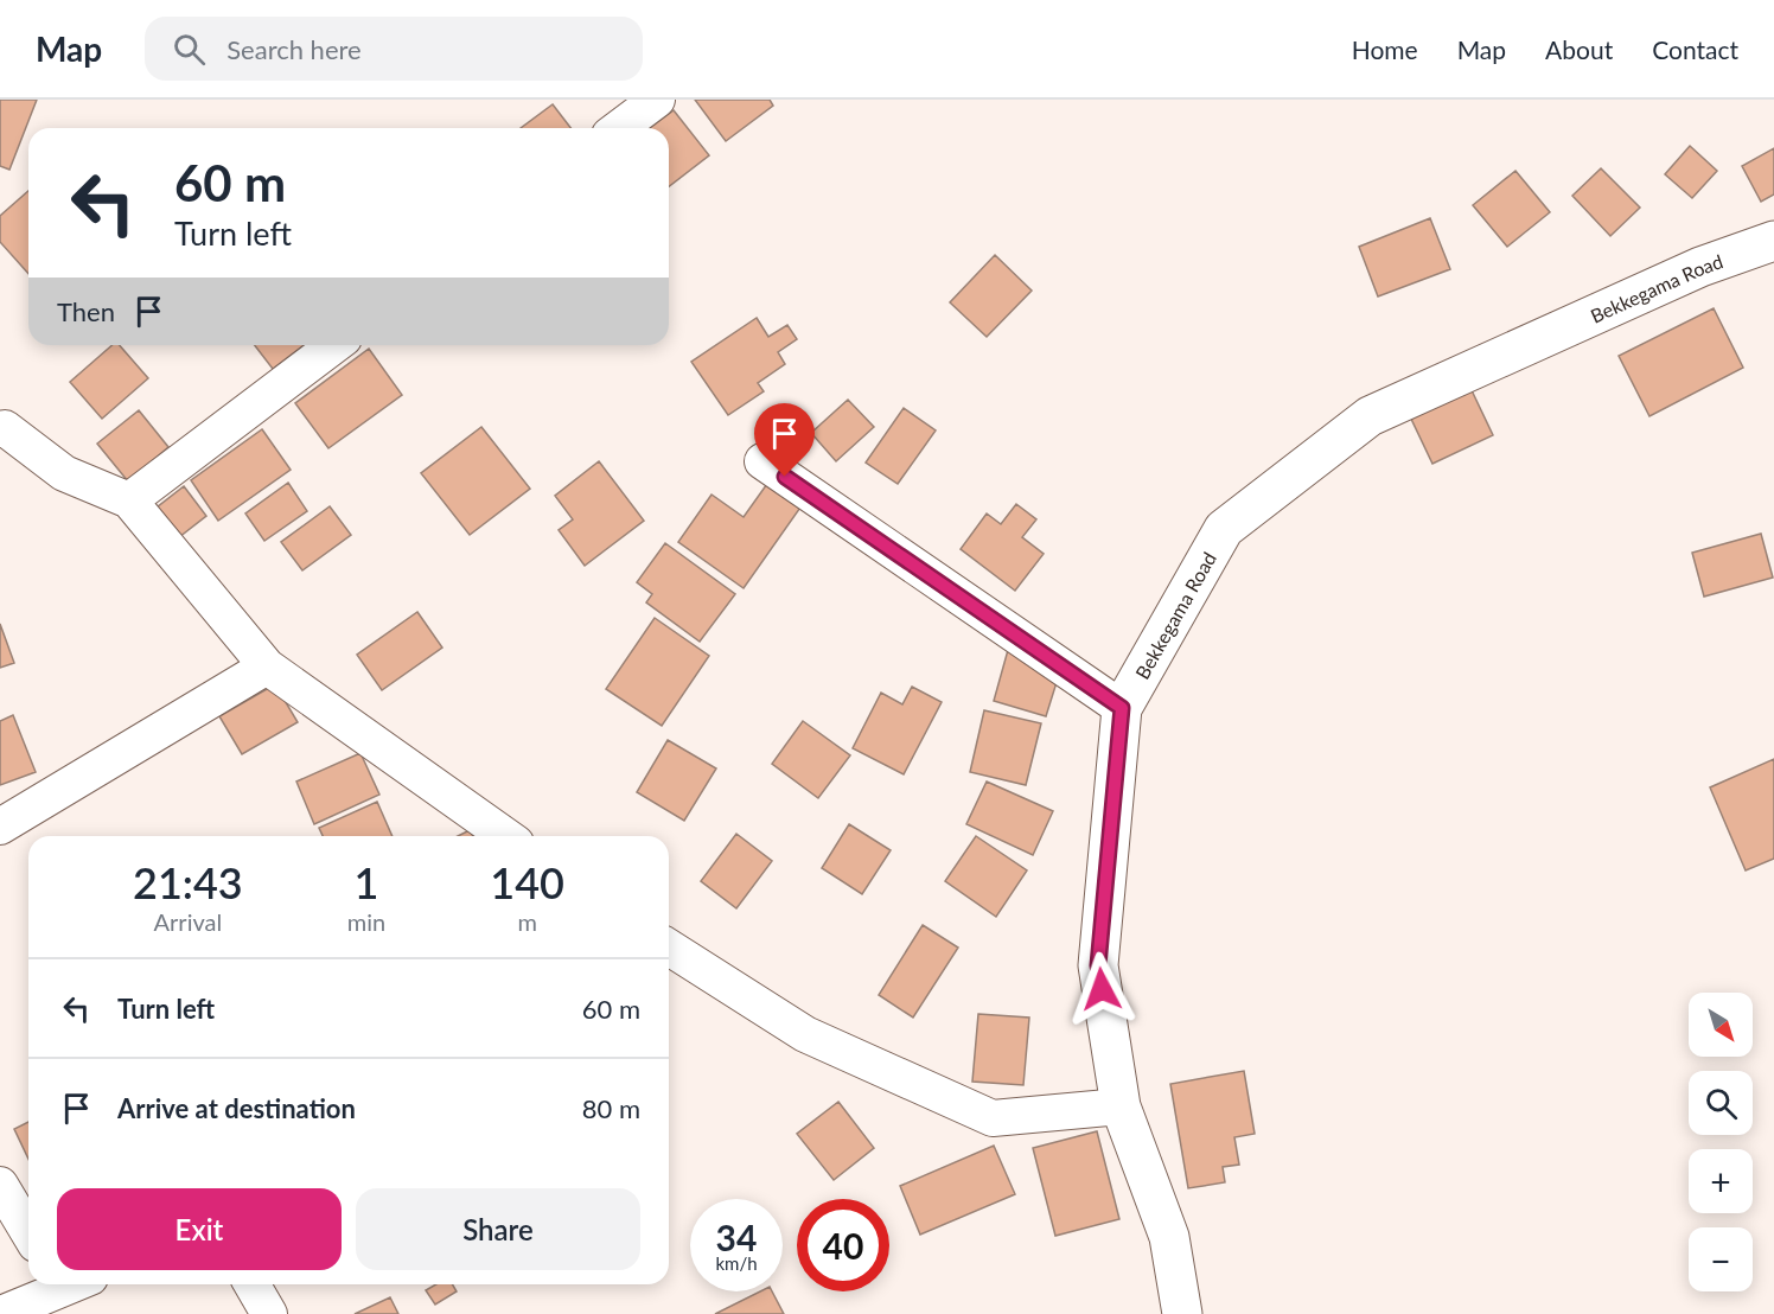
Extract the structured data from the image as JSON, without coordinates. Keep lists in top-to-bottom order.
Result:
{
  "streets": {
    "street": ["Bekkegama Road"]
  },
  "north": "bottom right",
  "page": {
    "header": "Map",
    "search": "Search here",
    "nav": [
      "Home",
      "Map",
      "About",
      "Contact"
    ],
    "turn": ["60 m", "Turn left"],
    "then": "Then",
    "eta": [
      "21:43",
      "Arrival",
      "1",
      "min",
      "140",
      "m"
    ],
    "list": [
      {
        "name": "Turn left",
        "value": "60 m"
      },
      {
        "name": "Arrive at destination",
        "value": "80 m"
      }
    ],
    "map_buttons": ["+", "−"],
    "buttons": ["Exit", "Share"],
    "speed": "34 km/h",
    "limit": "40"
  }
}
